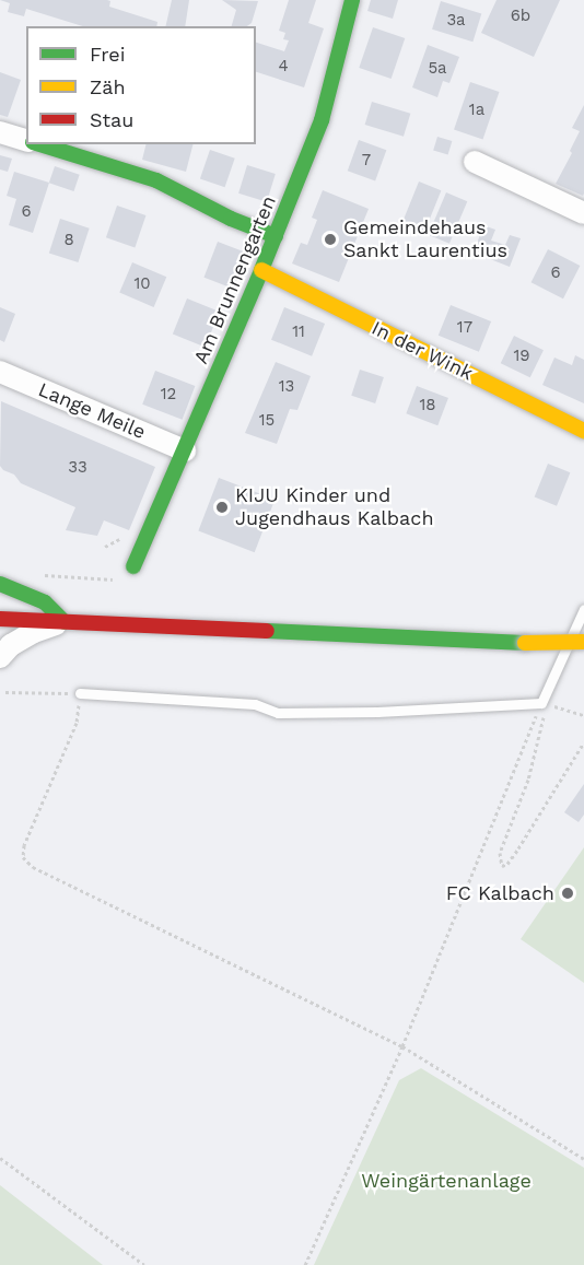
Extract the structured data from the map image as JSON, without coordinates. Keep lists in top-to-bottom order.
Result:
{
  "streets": {
    "street": ["Am Brunnengarten", "In der Wink", "Lange Meile"]
  },
  "crossings": [
    ["Am Brunnengarten", "In der Wink"],
    ["Am Brunnengarten", "Lange Meile"]
  ],
  "parks": ["Weingärtenanlage"],
  "places": ["Gemeindehaus Sankt Laurentius", "KIJU Kinder und Jugendhaus Kalbach", "FC Kalbach"],
  "house_numbers": [
    "6b",
    "3a",
    "4",
    "5a",
    "1a",
    "7",
    "6",
    "8",
    "6",
    "10",
    "17",
    "11",
    "19",
    "13",
    "12",
    "18",
    "15",
    "33"
  ],
  "legend": ["Frei", "Zäh", "Stau"]
}
